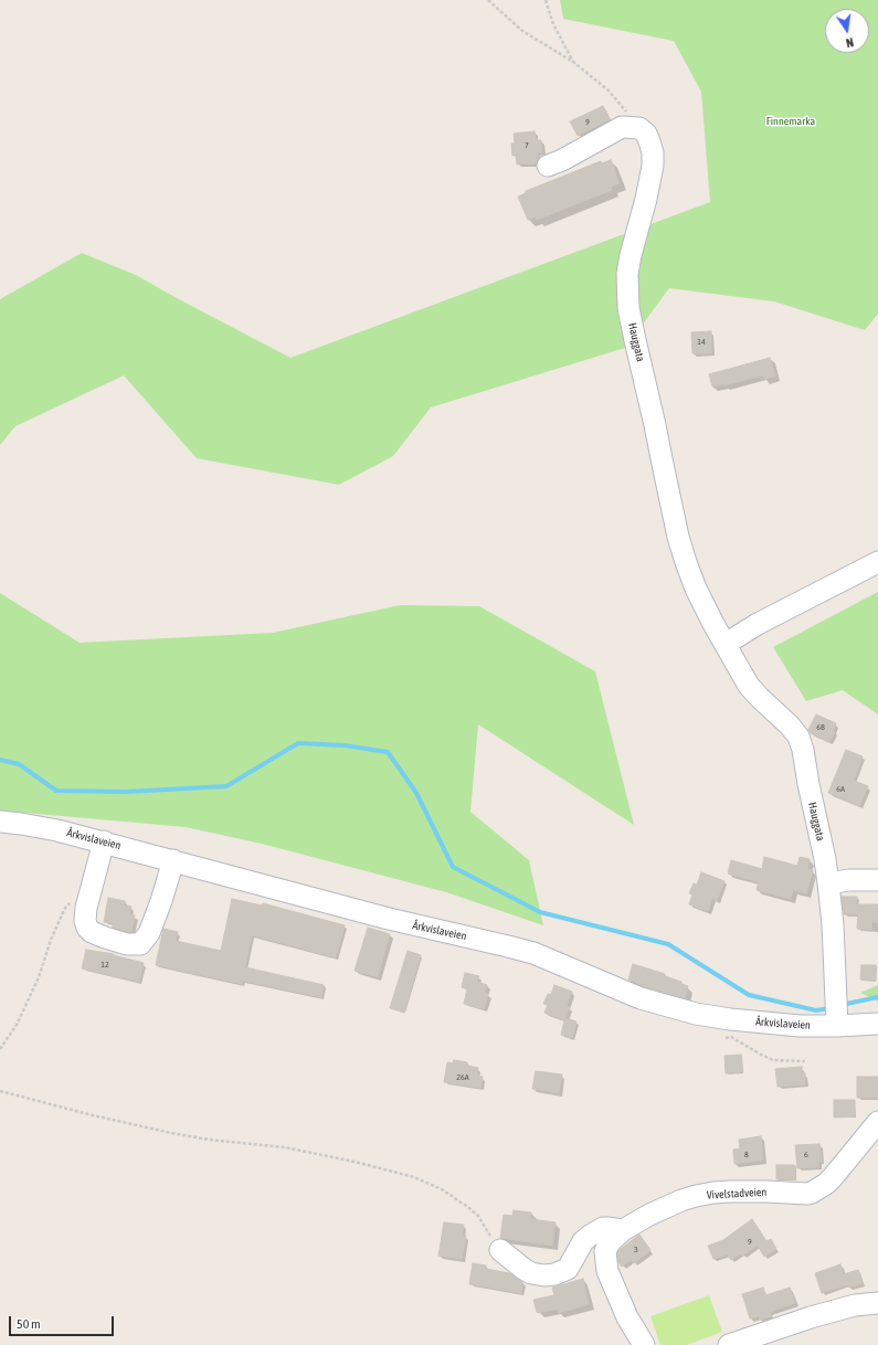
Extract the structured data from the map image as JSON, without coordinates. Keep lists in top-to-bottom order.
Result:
{
  "streets": {
    "street": ["Hauggata", "Årkvislaveien", "Vivelstadveien"]
  },
  "crossings": [
    ["Hauggata", "Årkvislaveien"]
  ],
  "parks": ["Finnemarka"],
  "house_numbers": [
    "9",
    "7",
    "14",
    "6B",
    "6A",
    "12",
    "26A",
    "8",
    "6",
    "9",
    "3"
  ],
  "scale_bar": "50 m",
  "north": "bottom"
}
